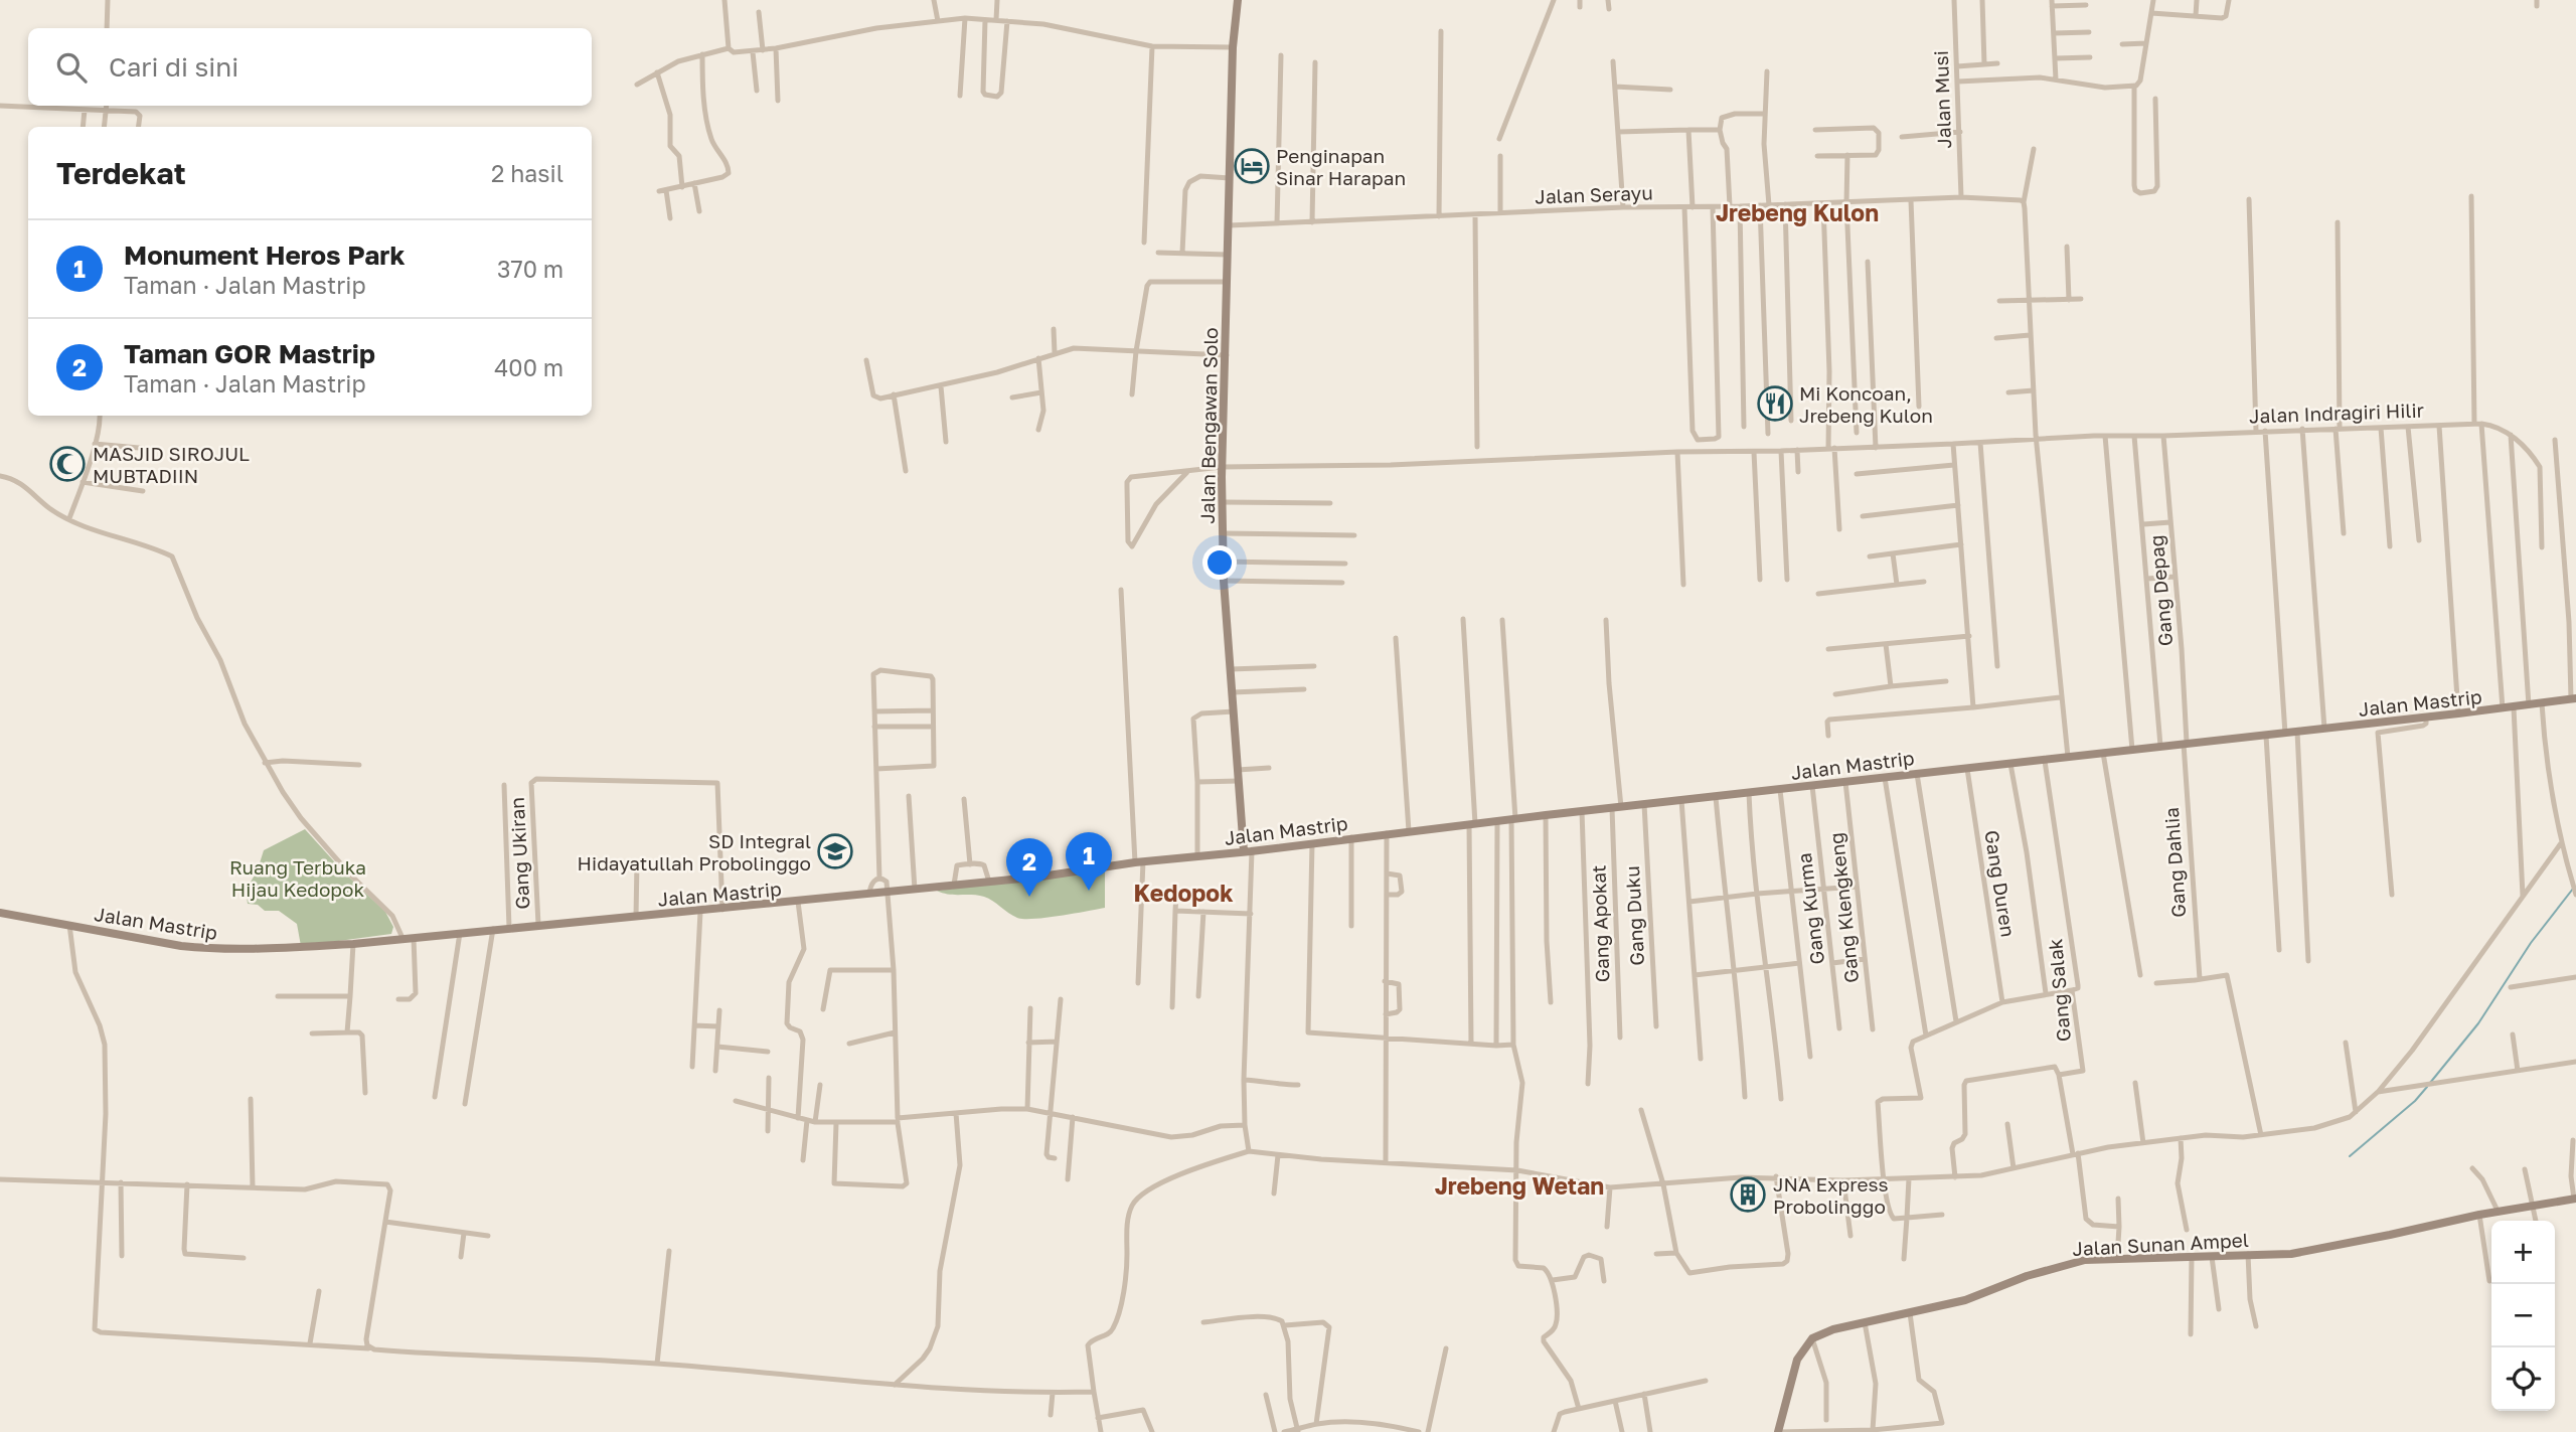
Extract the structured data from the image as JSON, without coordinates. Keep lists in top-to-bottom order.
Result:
{
  "streets": {
    "main road": ["Jalan Bengawan Solo", "Jalan Mastrip", "Jalan Sunan Ampel"],
    "street": [
      "Jalan Musi",
      "Jalan Serayu",
      "Jalan Indragiri Hilir",
      "Gang Depag",
      "Gang Ukiran",
      "Gang Dahlia",
      "Gang Duren",
      "Gang Klengkeng",
      "Gang Kurma",
      "Gang Duku",
      "Gang Apokat",
      "Gang Salak"
    ]
  },
  "crossings": [
    ["Jalan Musi", "Jalan Serayu"],
    ["Jalan Serayu", "Jalan Bengawan Solo"],
    ["Jalan Indragiri Hilir", "Jalan Bengawan Solo"],
    ["Jalan Indragiri Hilir", "Gang Depag"],
    ["Jalan Bengawan Solo", "Jalan Mastrip"],
    ["Gang Depag", "Jalan Mastrip"],
    ["Gang Depag", "Gang Dahlia"],
    ["Jalan Mastrip", "Gang Ukiran"],
    ["Jalan Mastrip", "Gang Dahlia"],
    ["Jalan Mastrip", "Gang Duren"],
    ["Jalan Mastrip", "Gang Klengkeng"],
    ["Jalan Mastrip", "Gang Kurma"],
    ["Jalan Mastrip", "Gang Duku"],
    ["Jalan Mastrip", "Gang Apokat"],
    ["Jalan Mastrip", "Gang Salak"]
  ],
  "districts": ["Jrebeng Kulon", "Kedopok", "Jrebeng Wetan"],
  "parks": ["Ruang Terbuka Hijau Kedopok"],
  "places": {
    "hotel": ["Penginapan Sinar Harapan"],
    "restaurant": ["Mi Koncoan, Jrebeng Kulon"],
    "mosque": ["MASJID SIROJUL MUBTADIIN"],
    "school or university": ["SD Integral Hidayatullah Probolinggo"],
    "building": ["JNA Express Probolinggo"]
  },
  "page": {
    "search": "Cari di sini",
    "heading": ["Terdekat", "2 hasil"],
    "list": [
      {
        "mark": "1",
        "name": "Monument Heros Park",
        "note": "Taman · Jalan Mastrip",
        "value": "370 m"
      },
      {
        "mark": "2",
        "name": "Taman GOR Mastrip",
        "note": "Taman · Jalan Mastrip",
        "value": "400 m"
      }
    ],
    "pins": ["1", "2"],
    "map_buttons": ["+", "−"]
  }
}
